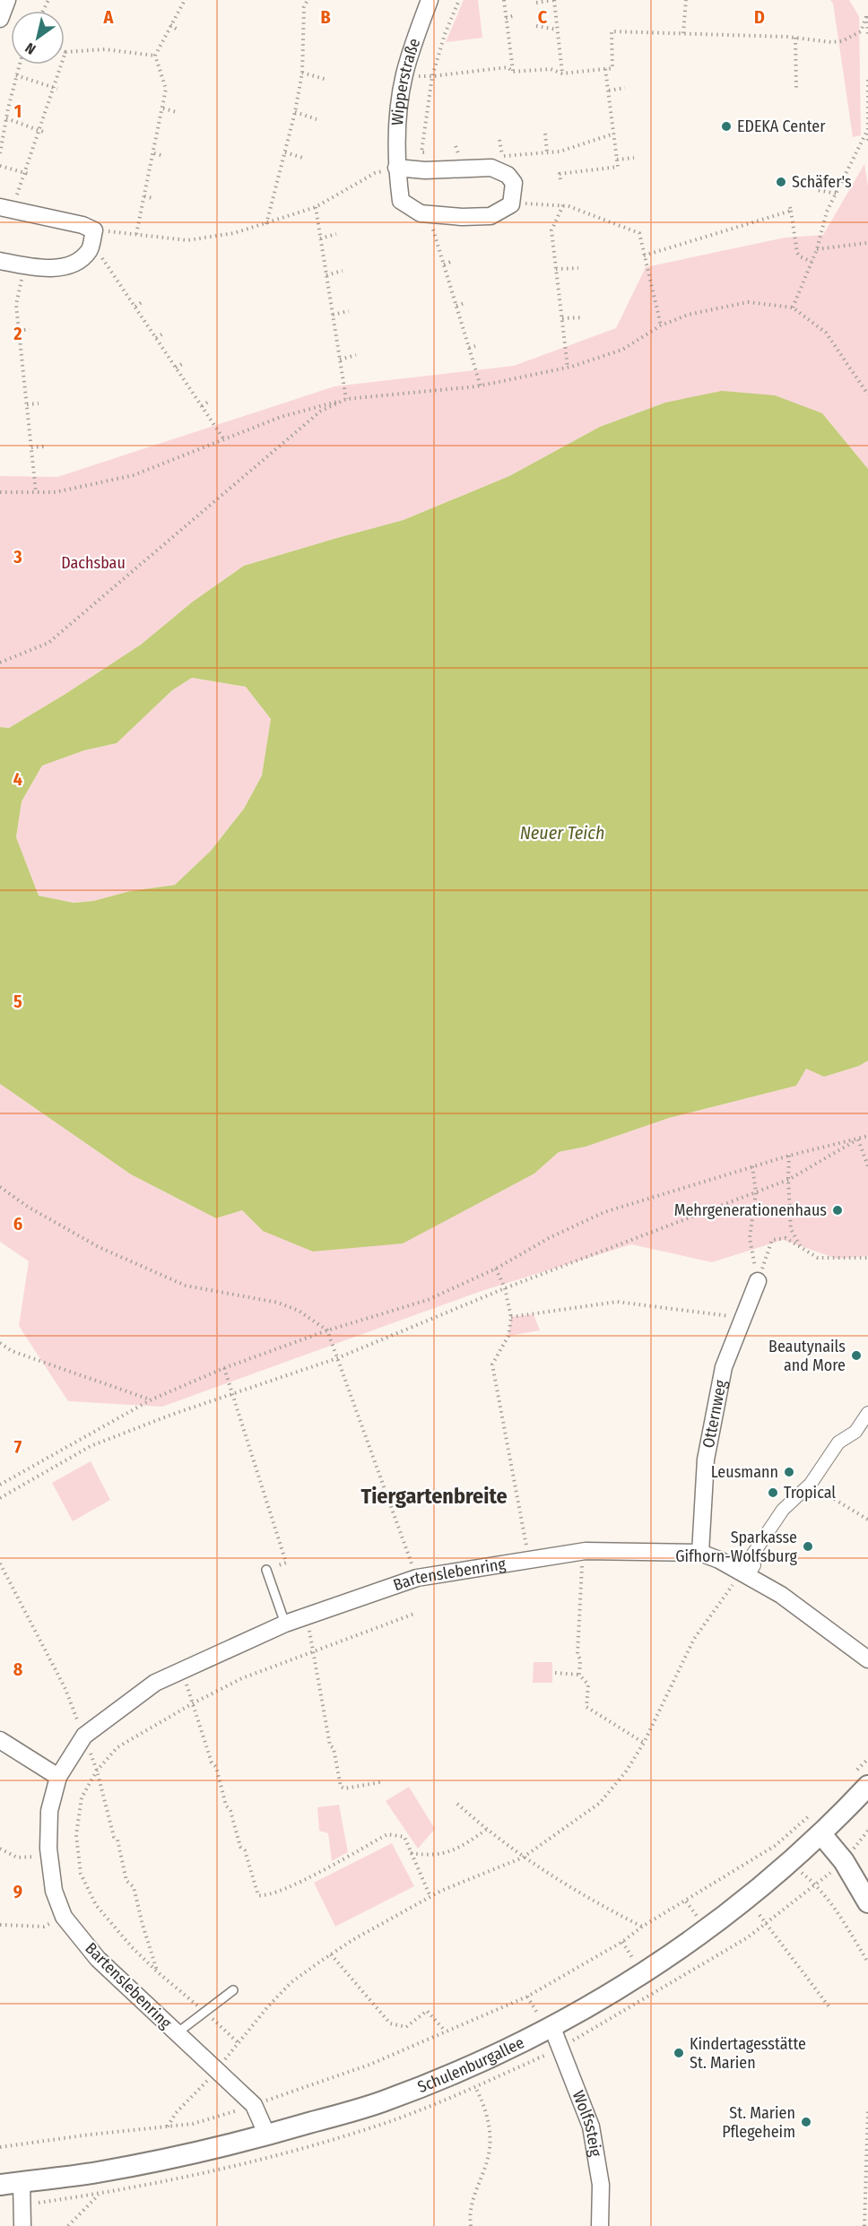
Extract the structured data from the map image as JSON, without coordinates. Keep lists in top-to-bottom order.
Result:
{
  "streets": {
    "street": [
      "Wipperstraße",
      "Otternweg",
      "Bartenslebenring",
      "Schulenburgallee",
      "Wolfssteig"
    ]
  },
  "crossings": [
    ["Otternweg", "Bartenslebenring"],
    ["Bartenslebenring", "Schulenburgallee"],
    ["Schulenburgallee", "Wolfssteig"]
  ],
  "districts": ["Tiergartenbreite"],
  "water": ["Neuer Teich"],
  "parks": ["Dachsbau"],
  "places": [
    "EDEKA Center",
    "Schäfer's",
    "Mehrgenerationenhaus",
    "Beautynails and More",
    "Leusmann",
    "Tropical",
    "Sparkasse Gifhorn-Wolfsburg",
    "Kindertagesstätte St. Marien",
    "St. Marien Pflegeheim"
  ],
  "north": "bottom left",
  "grid": {
    "columns": [
      "A",
      "B",
      "C",
      "D"
    ],
    "rows": [
      "1",
      "2",
      "3",
      "4",
      "5",
      "6",
      "7",
      "8",
      "9"
    ]
  }
}
